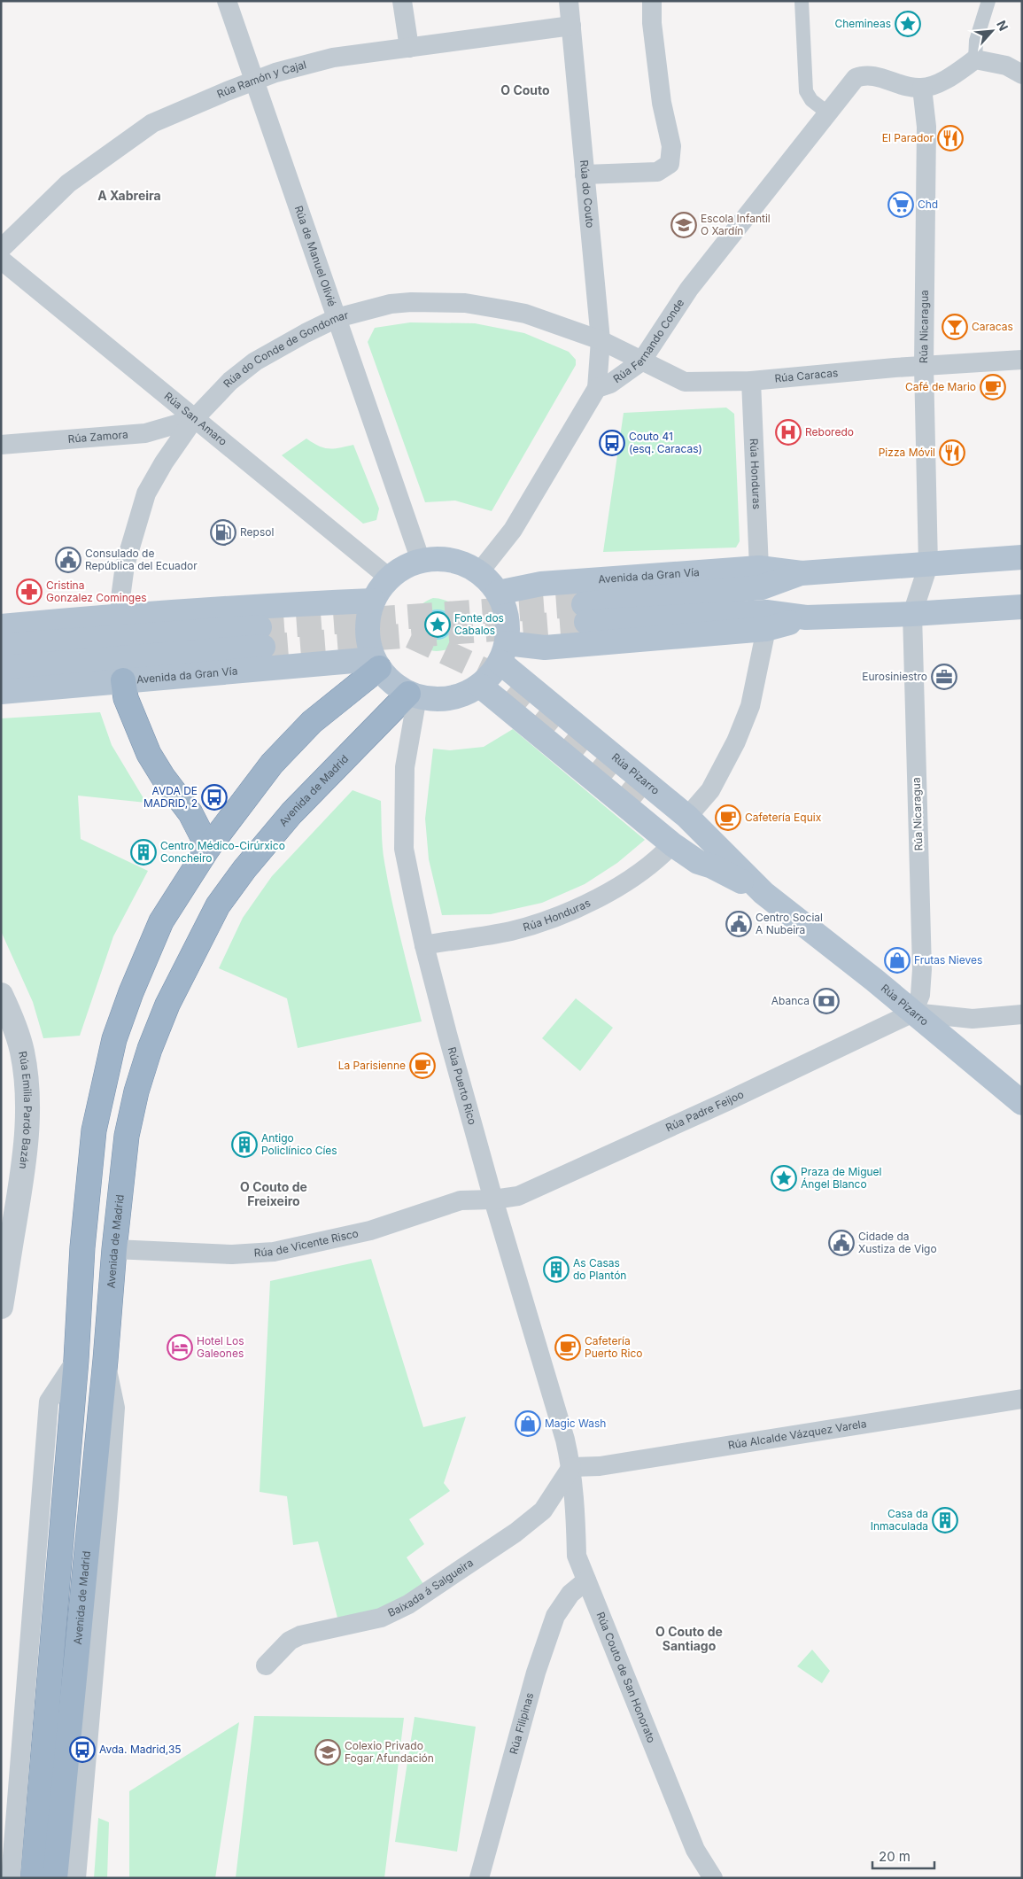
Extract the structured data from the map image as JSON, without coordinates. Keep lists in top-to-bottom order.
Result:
{
  "streets": {
    "highway": ["Avenida de Madrid"],
    "main road": ["Avenida da Gran Vía", "Rúa Pizarro"],
    "street": [
      "Rúa Ramón y Cajal",
      "Rúa do Couto",
      "Rúa de Manuel Olivié",
      "Rúa Nicaragua",
      "Rúa Fernando Conde",
      "Rúa do Conde de Gondomar",
      "Rúa Caracas",
      "Rúa San Amaro",
      "Rúa Zamora",
      "Rúa Honduras",
      "Rúa Puerto Rico",
      "Rúa Emilia Pardo Bazán",
      "Rúa Padre Feijoo",
      "Rúa de Vicente Risco",
      "Rúa Alcalde Vázquez Varela",
      "Baixada á Salgueira",
      "Rúa Couto de San Honorato",
      "Rúa Filipinas"
    ]
  },
  "crossings": [
    ["Rúa Ramón y Cajal", "Rúa do Couto"],
    ["Rúa Ramón y Cajal", "Rúa de Manuel Olivié"],
    ["Rúa do Couto", "Rúa Fernando Conde"],
    ["Rúa do Couto", "Rúa do Conde de Gondomar"],
    ["Rúa do Couto", "Rúa Caracas"],
    ["Rúa de Manuel Olivié", "Rúa Fernando Conde"],
    ["Rúa de Manuel Olivié", "Rúa do Conde de Gondomar"],
    ["Rúa de Manuel Olivié", "Rúa San Amaro"],
    ["Rúa de Manuel Olivié", "Avenida da Gran Vía"],
    ["Rúa de Manuel Olivié", "Rúa Pizarro"],
    ["Rúa de Manuel Olivié", "Avenida de Madrid"],
    ["Rúa de Manuel Olivié", "Rúa Puerto Rico"],
    ["Rúa Nicaragua", "Rúa Fernando Conde"],
    ["Rúa Nicaragua", "Rúa Caracas"],
    ["Rúa Nicaragua", "Avenida da Gran Vía"],
    ["Rúa Nicaragua", "Rúa Pizarro"],
    ["Rúa Nicaragua", "Rúa Padre Feijoo"],
    ["Rúa Fernando Conde", "Rúa Caracas"],
    ["Rúa Fernando Conde", "Rúa San Amaro"],
    ["Rúa Fernando Conde", "Avenida da Gran Vía"],
    ["Rúa Fernando Conde", "Rúa Pizarro"],
    ["Rúa Fernando Conde", "Avenida de Madrid"],
    ["Rúa Fernando Conde", "Rúa Puerto Rico"],
    ["Rúa do Conde de Gondomar", "Rúa Caracas"],
    ["Rúa do Conde de Gondomar", "Rúa San Amaro"],
    ["Rúa do Conde de Gondomar", "Rúa Zamora"],
    ["Rúa Caracas", "Rúa Honduras"],
    ["Rúa San Amaro", "Rúa Zamora"],
    ["Rúa San Amaro", "Avenida da Gran Vía"],
    ["Rúa San Amaro", "Rúa Pizarro"],
    ["Rúa San Amaro", "Avenida de Madrid"],
    ["Rúa San Amaro", "Rúa Puerto Rico"],
    ["Rúa Honduras", "Avenida da Gran Vía"],
    ["Rúa Honduras", "Rúa Pizarro"],
    ["Rúa Honduras", "Rúa Puerto Rico"],
    ["Avenida da Gran Vía", "Rúa Pizarro"],
    ["Avenida da Gran Vía", "Avenida de Madrid"],
    ["Avenida da Gran Vía", "Rúa Puerto Rico"],
    ["Rúa Pizarro", "Avenida de Madrid"],
    ["Rúa Pizarro", "Rúa Puerto Rico"],
    ["Rúa Pizarro", "Rúa Padre Feijoo"],
    ["Avenida de Madrid", "Rúa Puerto Rico"],
    ["Avenida de Madrid", "Rúa de Vicente Risco"],
    ["Rúa Puerto Rico", "Rúa Padre Feijoo"],
    ["Rúa Puerto Rico", "Rúa de Vicente Risco"],
    ["Rúa Puerto Rico", "Rúa Alcalde Vázquez Varela"],
    ["Rúa Puerto Rico", "Baixada á Salgueira"],
    ["Rúa Puerto Rico", "Rúa Couto de San Honorato"],
    ["Rúa Padre Feijoo", "Rúa de Vicente Risco"],
    ["Rúa Alcalde Vázquez Varela", "Baixada á Salgueira"],
    ["Rúa Alcalde Vázquez Varela", "Rúa Couto de San Honorato"],
    ["Baixada á Salgueira", "Rúa Couto de San Honorato"],
    ["Rúa Couto de San Honorato", "Rúa Filipinas"]
  ],
  "districts": [
    "O Couto",
    "A Xabreira",
    "O Couto de Freixeiro",
    "O Couto de Santiago"
  ],
  "places": {
    "place": ["Chemineas", "Fonte dos Cabalos", "Praza de Miguel Ángel Blanco"],
    "restaurant": ["El Parador", "Pizza Móvil"],
    "supermarket": ["Chd"],
    "school or university": ["Escola Infantil O Xardín", "Colexio Privado Fogar Afundación"],
    "bar": ["Caracas"],
    "cafe": [
      "Café de Mario",
      "Cafetería Equix",
      "La Parisienne",
      "Cafetería Puerto Rico"
    ],
    "hospital": ["Reboredo"],
    "bus stop": ["Couto 41 (esq. Caracas)", "AVDA DE MADRID, 2", "Avda. Madrid,35"],
    "fuel station": ["Repsol"],
    "public building": ["Consulado de República del Ecuador", "Centro Social A Nubeira", "Cidade da Xustiza de Vigo"],
    "pharmacy": ["Cristina Gonzalez Cominges"],
    "office": ["Eurosiniestro"],
    "building": [
      "Centro Médico-Cirúrxico Concheiro",
      "Antigo Policlínico Cíes",
      "As Casas do Plantón",
      "Casa da Inmaculada"
    ],
    "shop": ["Frutas Nieves", "Magic Wash"],
    "bank": ["Abanca"],
    "hotel": ["Hotel Los Galeones"]
  },
  "scale_bar": "20 m",
  "north": "top right"
}
